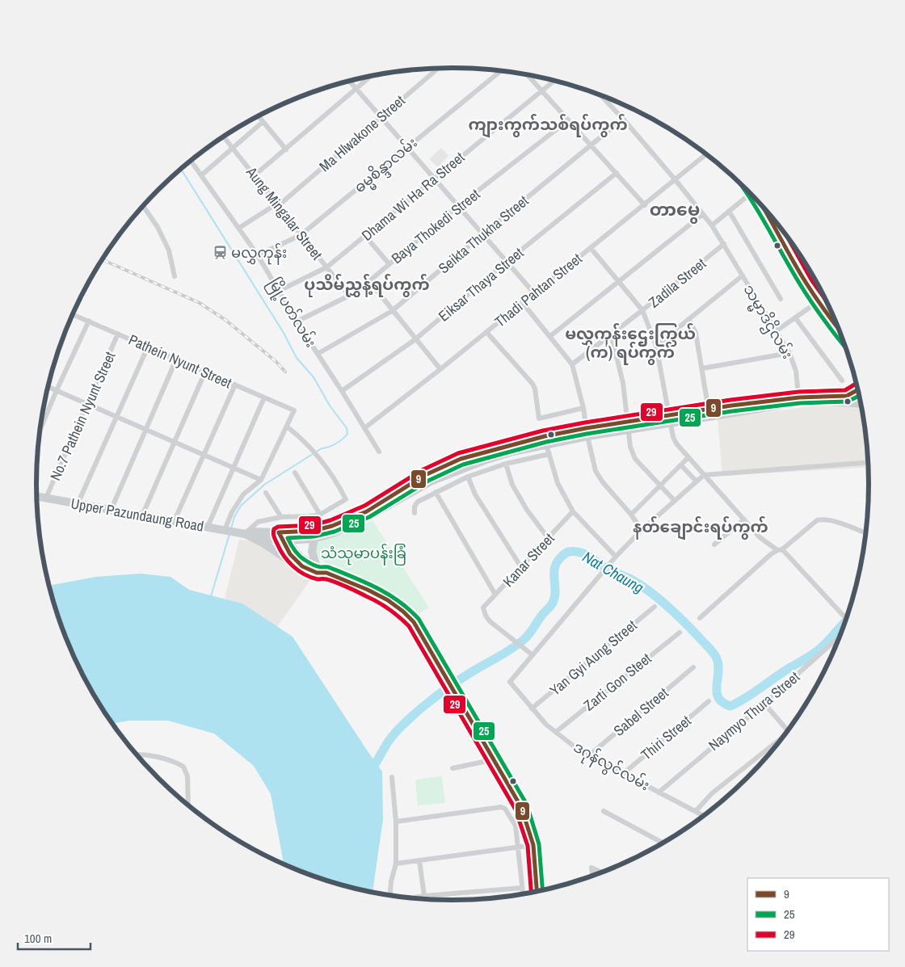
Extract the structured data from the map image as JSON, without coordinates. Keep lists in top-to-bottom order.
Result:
{
  "streets": {
    "main road": ["Upper Pazundaung Road"],
    "street": [
      "Ma Hlwakone Street",
      "ဓမ္မစိန္ဒာလမ်း",
      "Dhama Wi Ha Ra Street",
      "Aung Mingalar Street",
      "Baya Thokedi Street",
      "Seikta Thukha Street",
      "Zadila Street",
      "Eiksar Thaya Street",
      "Thadi Pahtan Street",
      "မြို့ပတ်လမ်း",
      "သမ္မာဒိဌိလမ်း",
      "Pathein Nyunt Street",
      "No.7 Pathein Nyunt Street",
      "Kanar Street",
      "Yan Gyi Aung Street",
      "Zarti Gon Steet",
      "Naymyo Thura Street",
      "Sabel Street",
      "Thiri Street",
      "ဒဂုန်လွင်လမ်း"
    ]
  },
  "crossings": [
    ["Ma Hlwakone Street", "Aung Mingalar Street"],
    ["Ma Hlwakone Street", "မြို့ပတ်လမ်း"],
    ["ဓမ္မစိန္ဒာလမ်း", "Aung Mingalar Street"],
    ["ဓမ္မစိန္ဒာလမ်း", "မြို့ပတ်လမ်း"],
    ["Dhama Wi Ha Ra Street", "Aung Mingalar Street"],
    ["Dhama Wi Ha Ra Street", "မြို့ပတ်လမ်း"],
    ["Aung Mingalar Street", "Baya Thokedi Street"],
    ["Baya Thokedi Street", "မြို့ပတ်လမ်း"],
    ["Seikta Thukha Street", "မြို့ပတ်လမ်း"],
    ["Seikta Thukha Street", "သမ္မာဒိဌိလမ်း"],
    ["Zadila Street", "သမ္မာဒိဌိလမ်း"],
    ["Eiksar Thaya Street", "မြို့ပတ်လမ်း"],
    ["Thadi Pahtan Street", "မြို့ပတ်လမ်း"],
    ["Thadi Pahtan Street", "သမ္မာဒိဌိလမ်း"],
    ["Pathein Nyunt Street", "No.7 Pathein Nyunt Street"],
    ["No.7 Pathein Nyunt Street", "Upper Pazundaung Road"],
    ["Kanar Street", "ဒဂုန်လွင်လမ်း"],
    ["Yan Gyi Aung Street", "ဒဂုန်လွင်လမ်း"],
    ["Zarti Gon Steet", "ဒဂုန်လွင်လမ်း"],
    ["Naymyo Thura Street", "ဒဂုန်လွင်လမ်း"],
    ["Sabel Street", "ဒဂုန်လွင်လမ်း"],
    ["Thiri Street", "ဒဂုန်လွင်လမ်း"]
  ],
  "districts": [
    "ကျားကွက်သစ်ရပ်ကွက်",
    "တာမွေ",
    "ပုသိမ်ညွှန့်ရပ်ကွက်",
    "မလွှကုန်းဌေးကြွယ် (က) ရပ်ကွက်",
    "နတ်ချောင်းရပ်ကွက်"
  ],
  "water": ["Nat Chaung"],
  "parks": ["သံသုမာပန်းခြံ"],
  "places": {
    "station": ["မလွှကုန်း"]
  },
  "lines": ["transit line 25", "transit line 9", "transit line 29"],
  "legend": ["9", "25", "29"],
  "scale_bar": "100 m"
}
